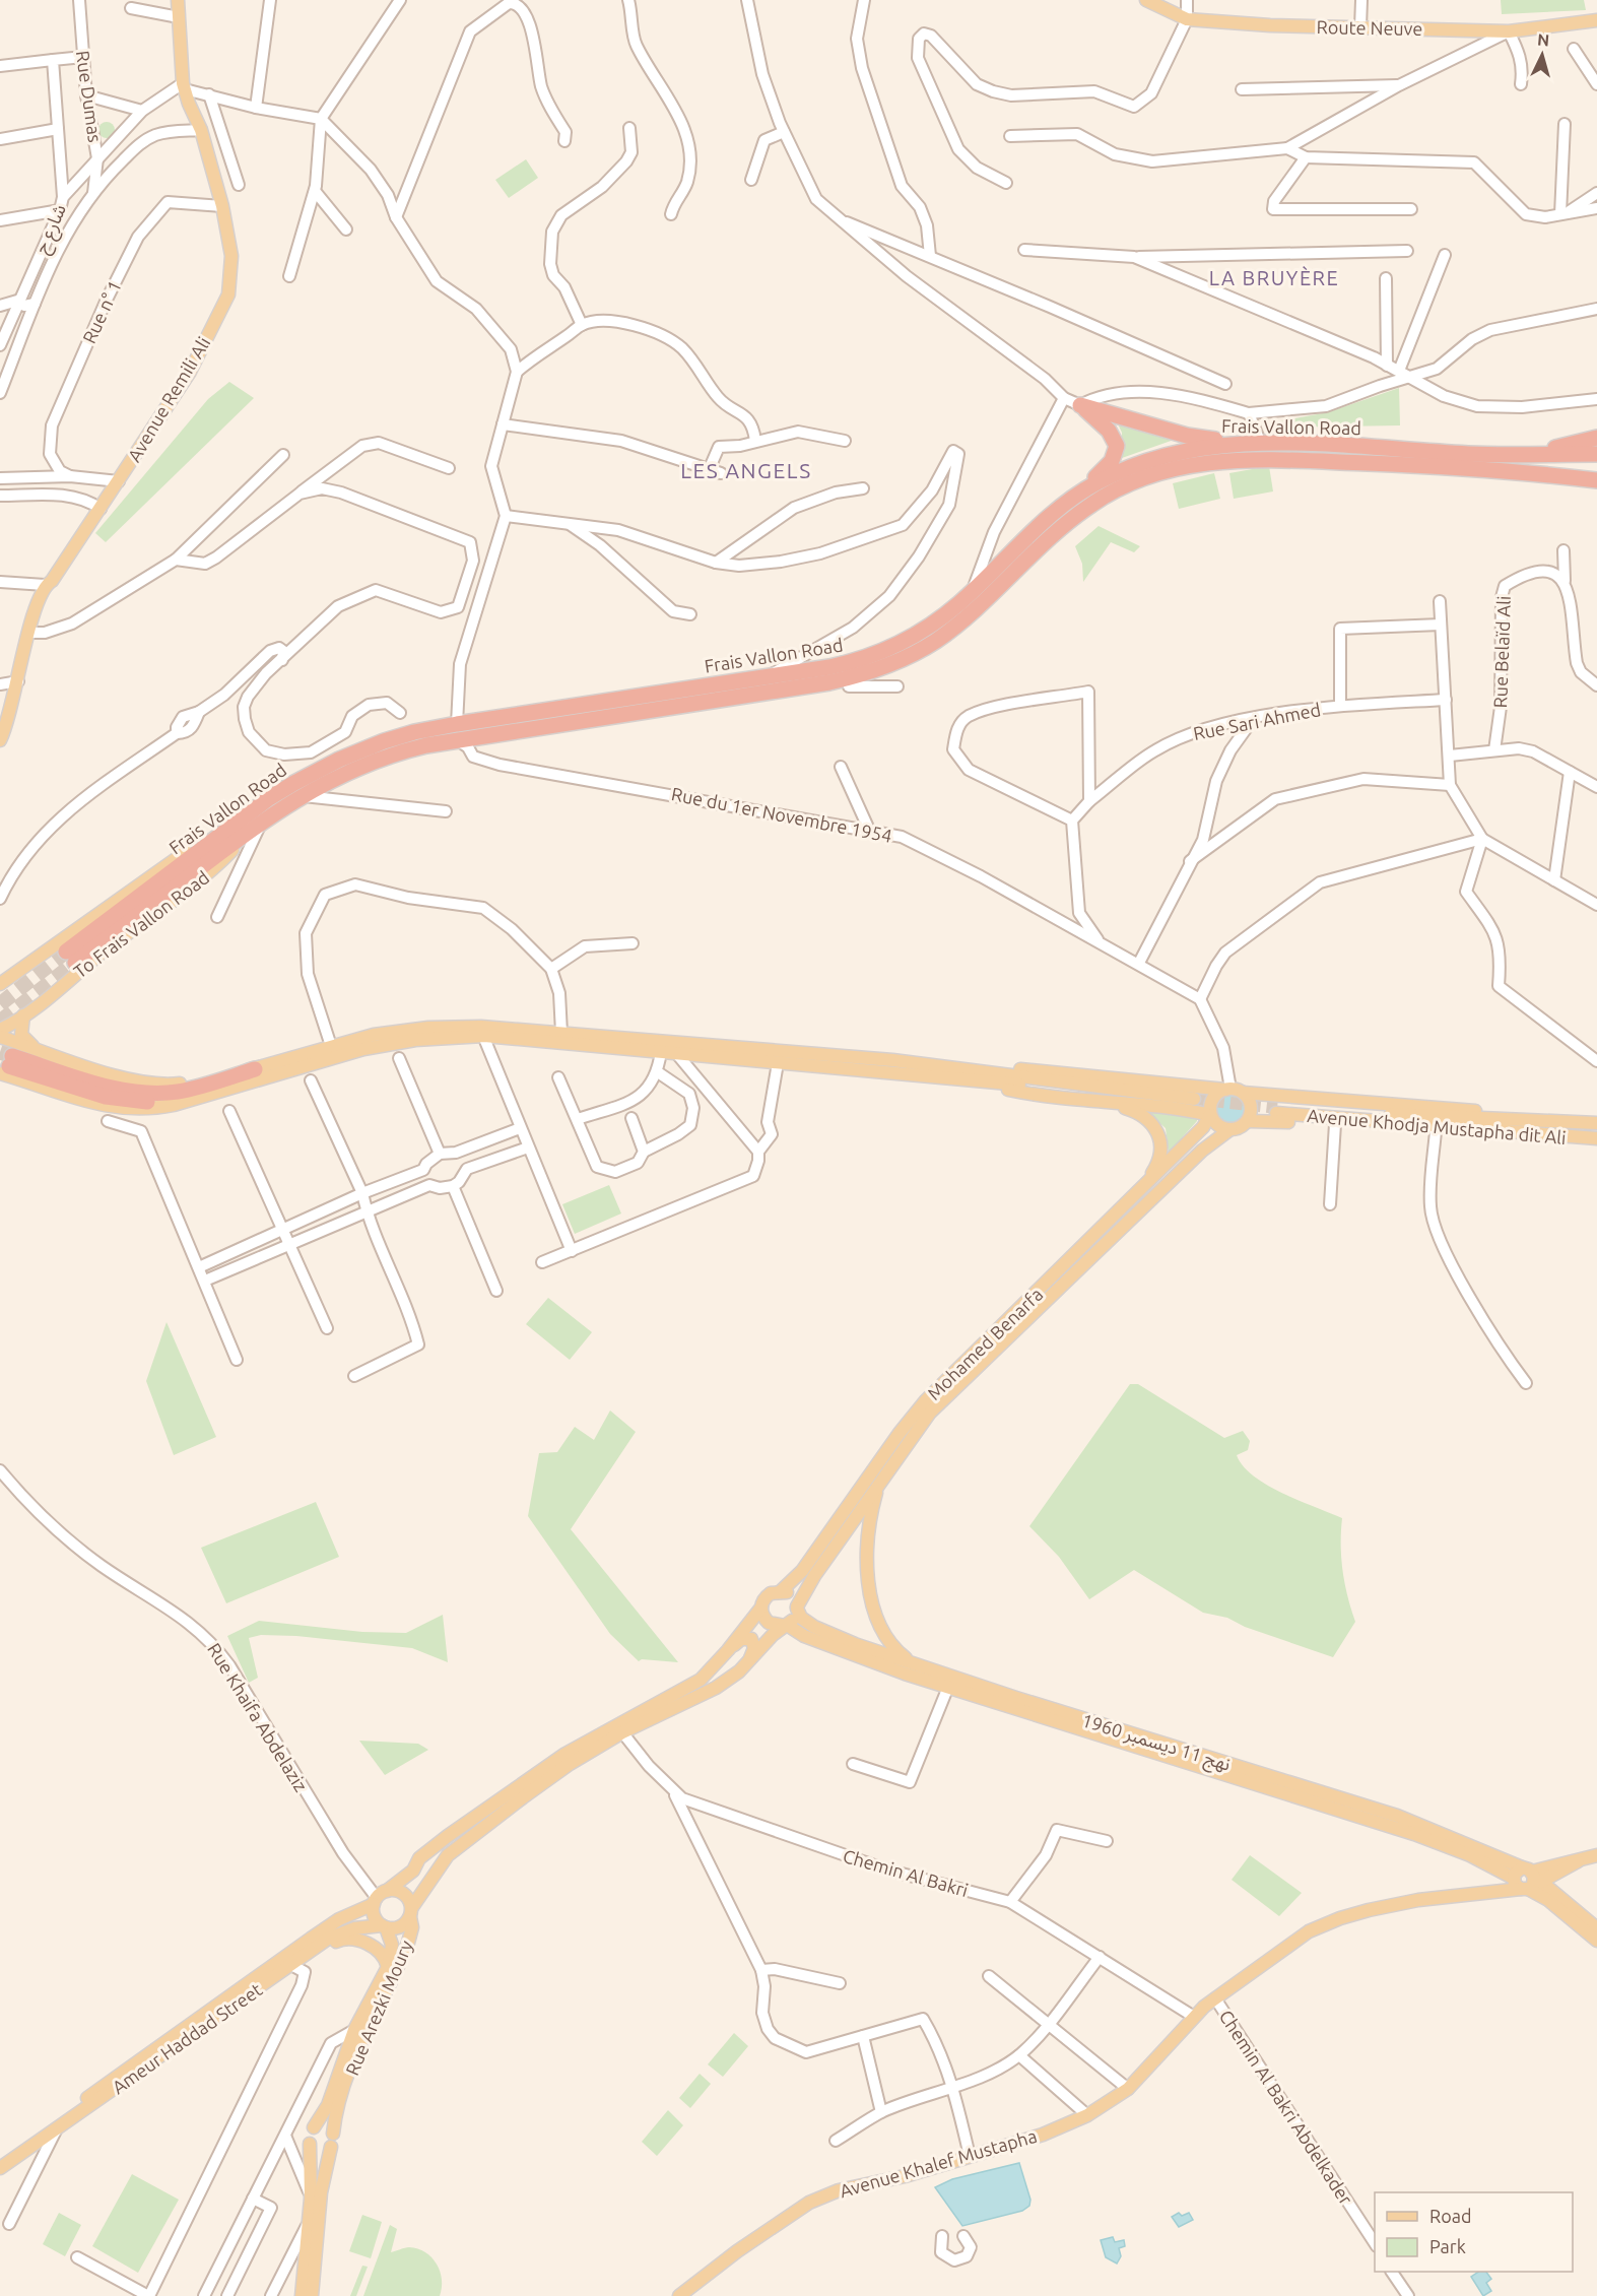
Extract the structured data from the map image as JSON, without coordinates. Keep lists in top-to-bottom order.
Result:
{
  "streets": {
    "highway": ["Frais Vallon Road"],
    "main road": [
      "Route Neuve",
      "Avenue Remili Ali",
      "To Frais Vallon Road",
      "Avenue Khodja Mustapha dit Ali",
      "Mohamed Benarfa",
      "نهج 11 ديسمبر 1960",
      "Rue Arezki Moury",
      "Ameur Haddad Street",
      "Avenue Khalef Mustapha"
    ],
    "street": [
      "Rue Dumas",
      "شارع ح",
      "Rue n° 1",
      "Rue Belaïd Ali",
      "Rue Sari Ahmed",
      "Rue du 1er Novembre 1954",
      "Rue Khaifa Abdelaziz",
      "Chemin Al Bakri",
      "Chemin Al Bakri Abdelkader"
    ]
  },
  "crossings": [
    ["Rue Dumas", "شارع ح"],
    ["شارع ح", "Avenue Remili Ali"],
    ["Rue n° 1", "Avenue Remili Ali"],
    ["Frais Vallon Road", "Rue du 1er Novembre 1954"],
    ["Frais Vallon Road", "To Frais Vallon Road"],
    ["Mohamed Benarfa", "نهج 11 ديسمبر 1960"],
    ["Rue Khaifa Abdelaziz", "Rue Arezki Moury"],
    ["Rue Khaifa Abdelaziz", "Ameur Haddad Street"],
    ["نهج 11 ديسمبر 1960", "Avenue Khalef Mustapha"],
    ["Chemin Al Bakri", "Avenue Khalef Mustapha"],
    ["Rue Arezki Moury", "Ameur Haddad Street"],
    ["Chemin Al Bakri Abdelkader", "Avenue Khalef Mustapha"]
  ],
  "districts": ["LA BRUYÈRE", "LES ANGELS"],
  "legend": ["Road", "Park"],
  "north": "top"
}
